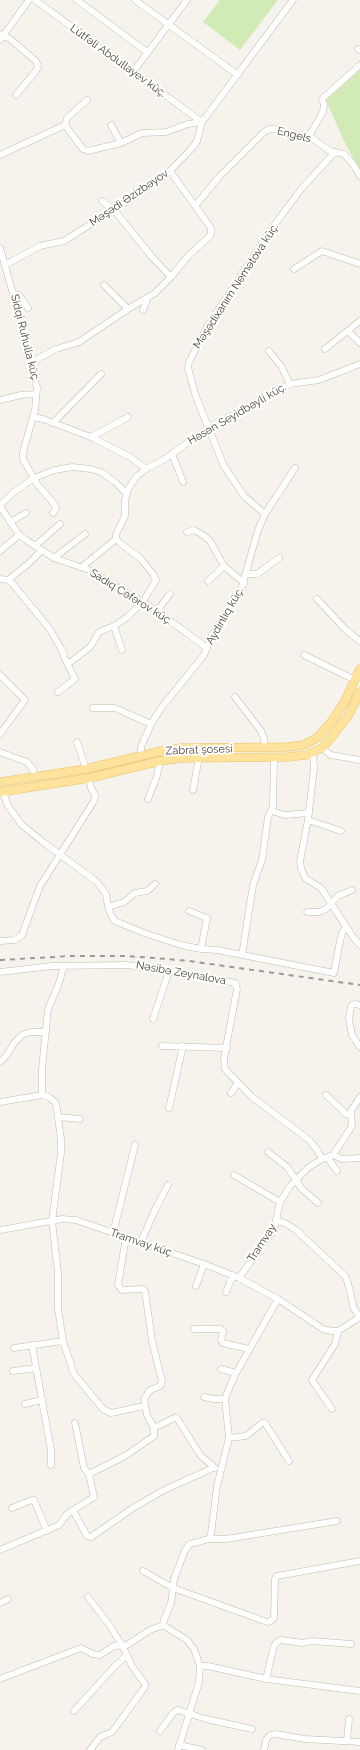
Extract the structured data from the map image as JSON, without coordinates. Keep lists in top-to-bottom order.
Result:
{
  "streets": {
    "main road": ["Zabrat şosesi"],
    "street": [
      "Lütfəli Abdullayev küç.",
      "Engels",
      "Məşədi Əzizbəyov",
      "Məşədixanım Nemətova küç.",
      "Sidqi Ruhulla küç.",
      "Həsən Seyidbəyli küç.",
      "Sadıq Cəfərov küç.",
      "Aydınlıq küç.",
      "Nəsibə Zeynalova",
      "Tramvay küç.",
      "Tramvay"
    ]
  },
  "crossings": [
    ["Lütfəli Abdullayev küç.", "Məşədi Əzizbəyov"],
    ["Engels", "Məşədixanım Nemətova küç."],
    ["Məşədi Əzizbəyov", "Sidqi Ruhulla küç."],
    ["Məşədixanım Nemətova küç.", "Həsən Seyidbəyli küç."],
    ["Məşədixanım Nemətova küç.", "Aydınlıq küç."],
    ["Sidqi Ruhulla küç.", "Həsən Seyidbəyli küç."],
    ["Sidqi Ruhulla küç.", "Sadıq Cəfərov küç."],
    ["Həsən Seyidbəyli küç.", "Sadıq Cəfərov küç."],
    ["Sadıq Cəfərov küç.", "Aydınlıq küç."],
    ["Aydınlıq küç.", "Zabrat şosesi"],
    ["Nəsibə Zeynalova", "Tramvay"],
    ["Tramvay küç.", "Tramvay"]
  ]
}
